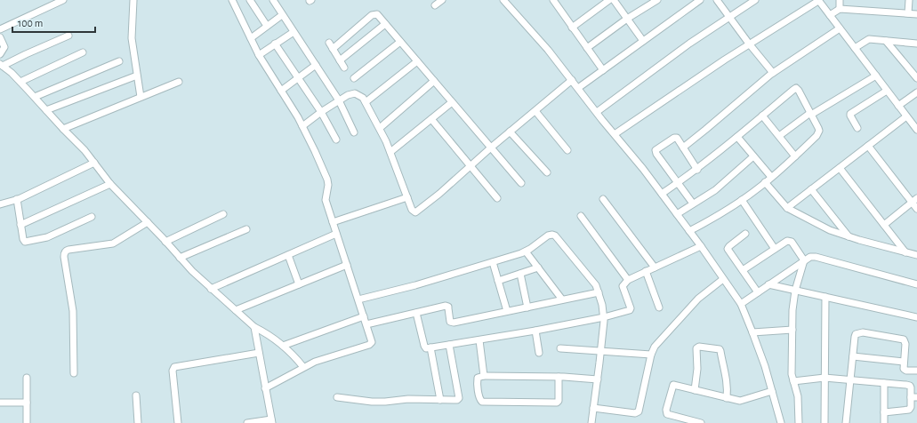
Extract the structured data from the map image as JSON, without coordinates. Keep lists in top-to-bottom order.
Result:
{
  "scale_bar": "100 m"
}
